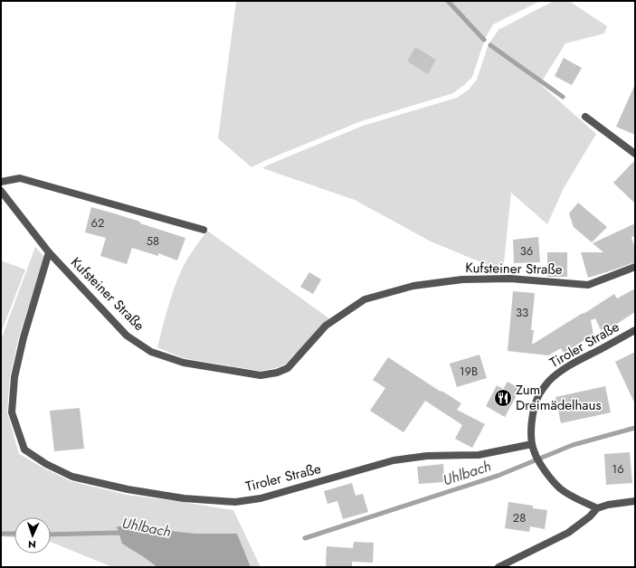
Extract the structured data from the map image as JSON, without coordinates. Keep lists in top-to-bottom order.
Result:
{
  "streets": {
    "street": ["Kufsteiner Straße", "Tiroler Straße"]
  },
  "crossings": [
    ["Kufsteiner Straße", "Tiroler Straße"]
  ],
  "water": ["Uhlbach"],
  "places": {
    "restaurant": ["Zum Dreimädelhaus"]
  },
  "house_numbers": [
    "62",
    "58",
    "36",
    "33",
    "19B",
    "16",
    "28"
  ],
  "north": "bottom"
}
